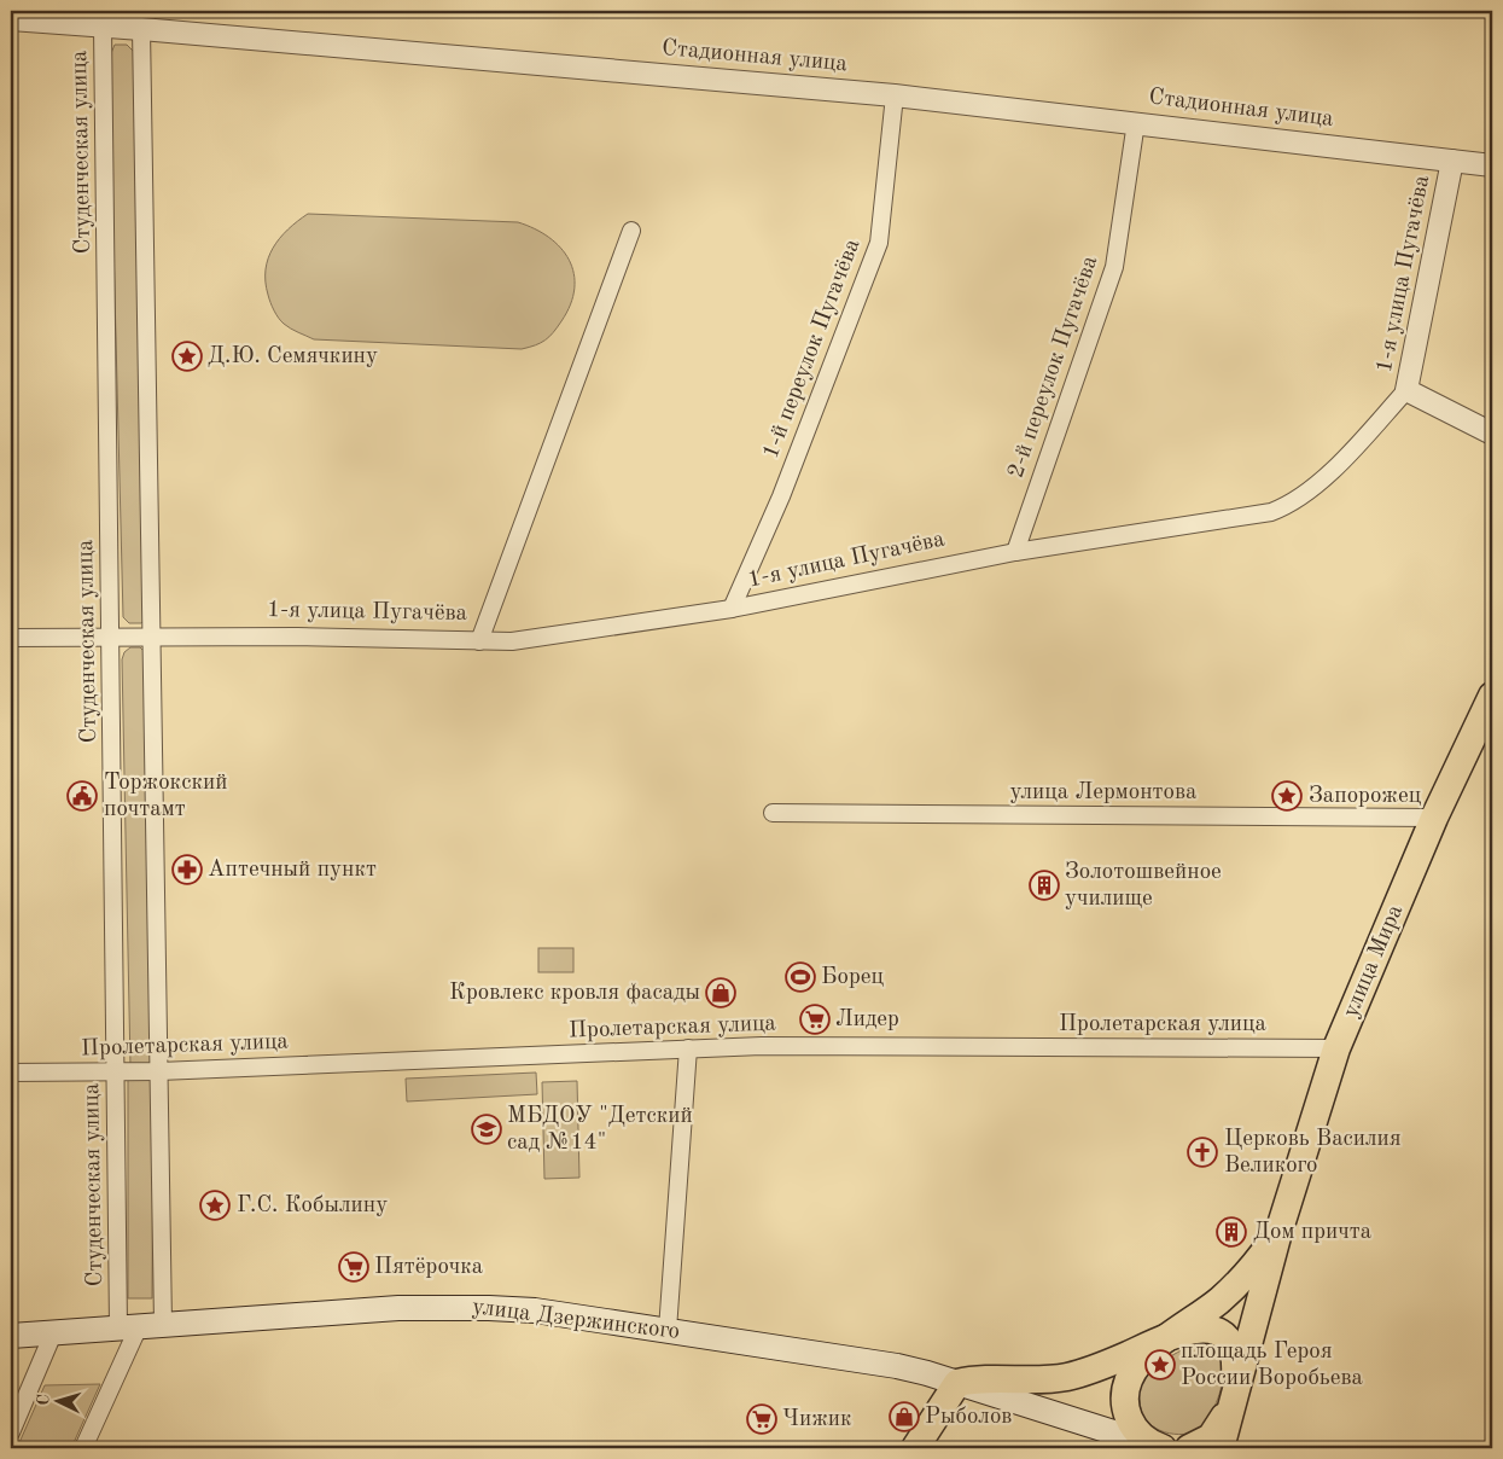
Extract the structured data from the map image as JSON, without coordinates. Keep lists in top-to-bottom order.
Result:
{
  "streets": {
    "main road": ["улица Мира", "улица Дзержинского"],
    "street": [
      "Стадионная улица",
      "Студенческая улица",
      "1-я улица Пугачёва",
      "1-й переулок Пугачёва",
      "2-й переулок Пугачёва",
      "улица Лермонтова",
      "Пролетарская улица"
    ]
  },
  "crossings": [
    ["Стадионная улица", "Студенческая улица"],
    ["Стадионная улица", "1-я улица Пугачёва"],
    ["Стадионная улица", "1-й переулок Пугачёва"],
    ["Стадионная улица", "2-й переулок Пугачёва"],
    ["Студенческая улица", "1-я улица Пугачёва"],
    ["Студенческая улица", "Пролетарская улица"],
    ["Студенческая улица", "улица Дзержинского"],
    ["1-я улица Пугачёва", "1-й переулок Пугачёва"],
    ["1-я улица Пугачёва", "2-й переулок Пугачёва"],
    ["улица Лермонтова", "улица Мира"],
    ["улица Мира", "Пролетарская улица"]
  ],
  "places": {
    "place": [
      "Д.Ю. Семячкину",
      "Запорожец",
      "Г.С. Кобылину",
      "площадь Героя России Воробьева"
    ],
    "public building": ["Торжокский почтамт"],
    "pharmacy": ["Аптечный пункт"],
    "building": ["Золотошвейное училище", "Дом причта"],
    "sports": ["Борец"],
    "shop": ["Кровлекс кровля фасады", "Рыболов"],
    "supermarket": ["Лидер", "Пятёрочка", "Чижик"],
    "school or university": ["МБДОУ \"Детский сад №14\""],
    "church": ["Церковь Василия Великого"]
  },
  "north": "left"
}
